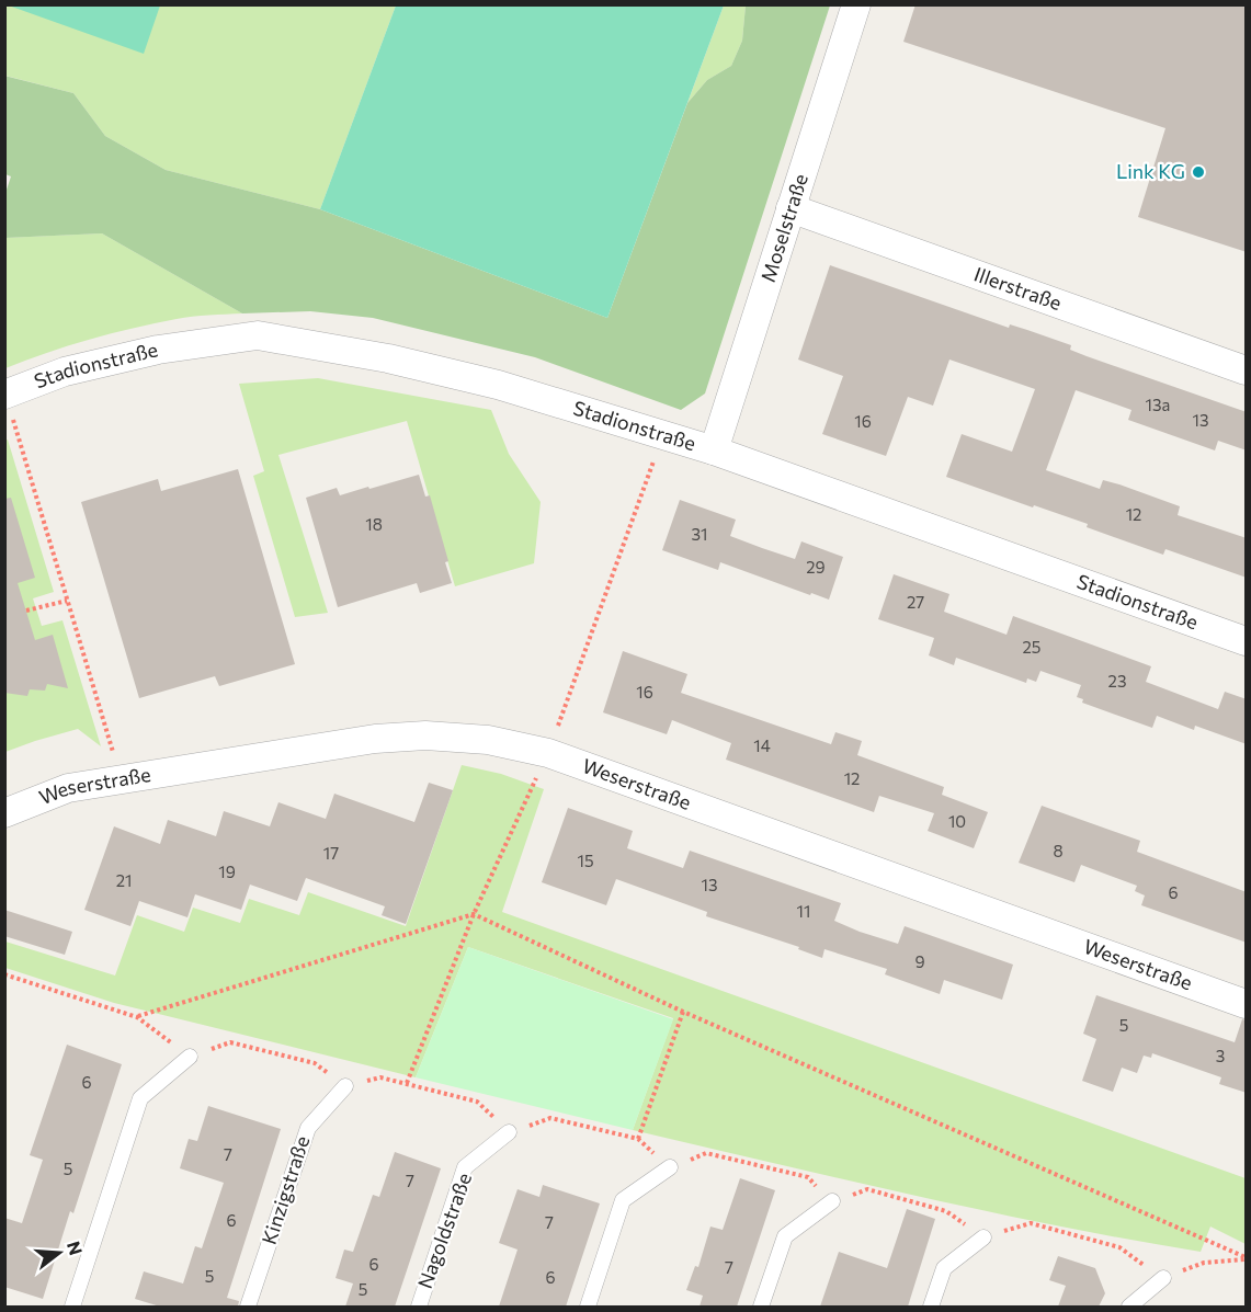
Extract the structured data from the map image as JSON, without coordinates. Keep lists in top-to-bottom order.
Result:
{
  "streets": {
    "street": [
      "Moselstraße",
      "Illerstraße",
      "Stadionstraße",
      "Weserstraße"
    ],
    "lane": ["Kinzigstraße", "Nagoldstraße"]
  },
  "crossings": [
    ["Moselstraße", "Illerstraße"],
    ["Moselstraße", "Stadionstraße"]
  ],
  "places": ["Link KG"],
  "house_numbers": [
    "13a",
    "13",
    "16",
    "12",
    "18",
    "31",
    "29",
    "27",
    "25",
    "23",
    "16",
    "14",
    "12",
    "10",
    "8",
    "17",
    "15",
    "19",
    "21",
    "13",
    "6",
    "11",
    "9",
    "5",
    "3",
    "6",
    "7",
    "5",
    "7",
    "6",
    "7",
    "6",
    "7",
    "5",
    "6",
    "5"
  ],
  "north": "right"
}
